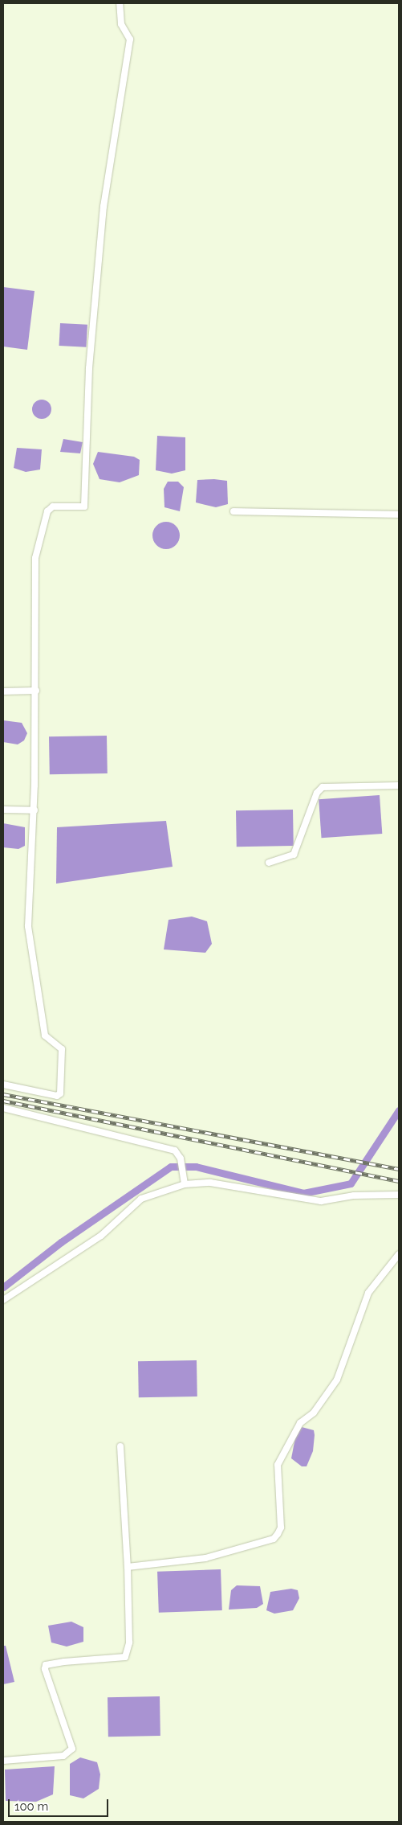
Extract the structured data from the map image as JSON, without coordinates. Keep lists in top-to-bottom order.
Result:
{
  "scale_bar": "100 m"
}
